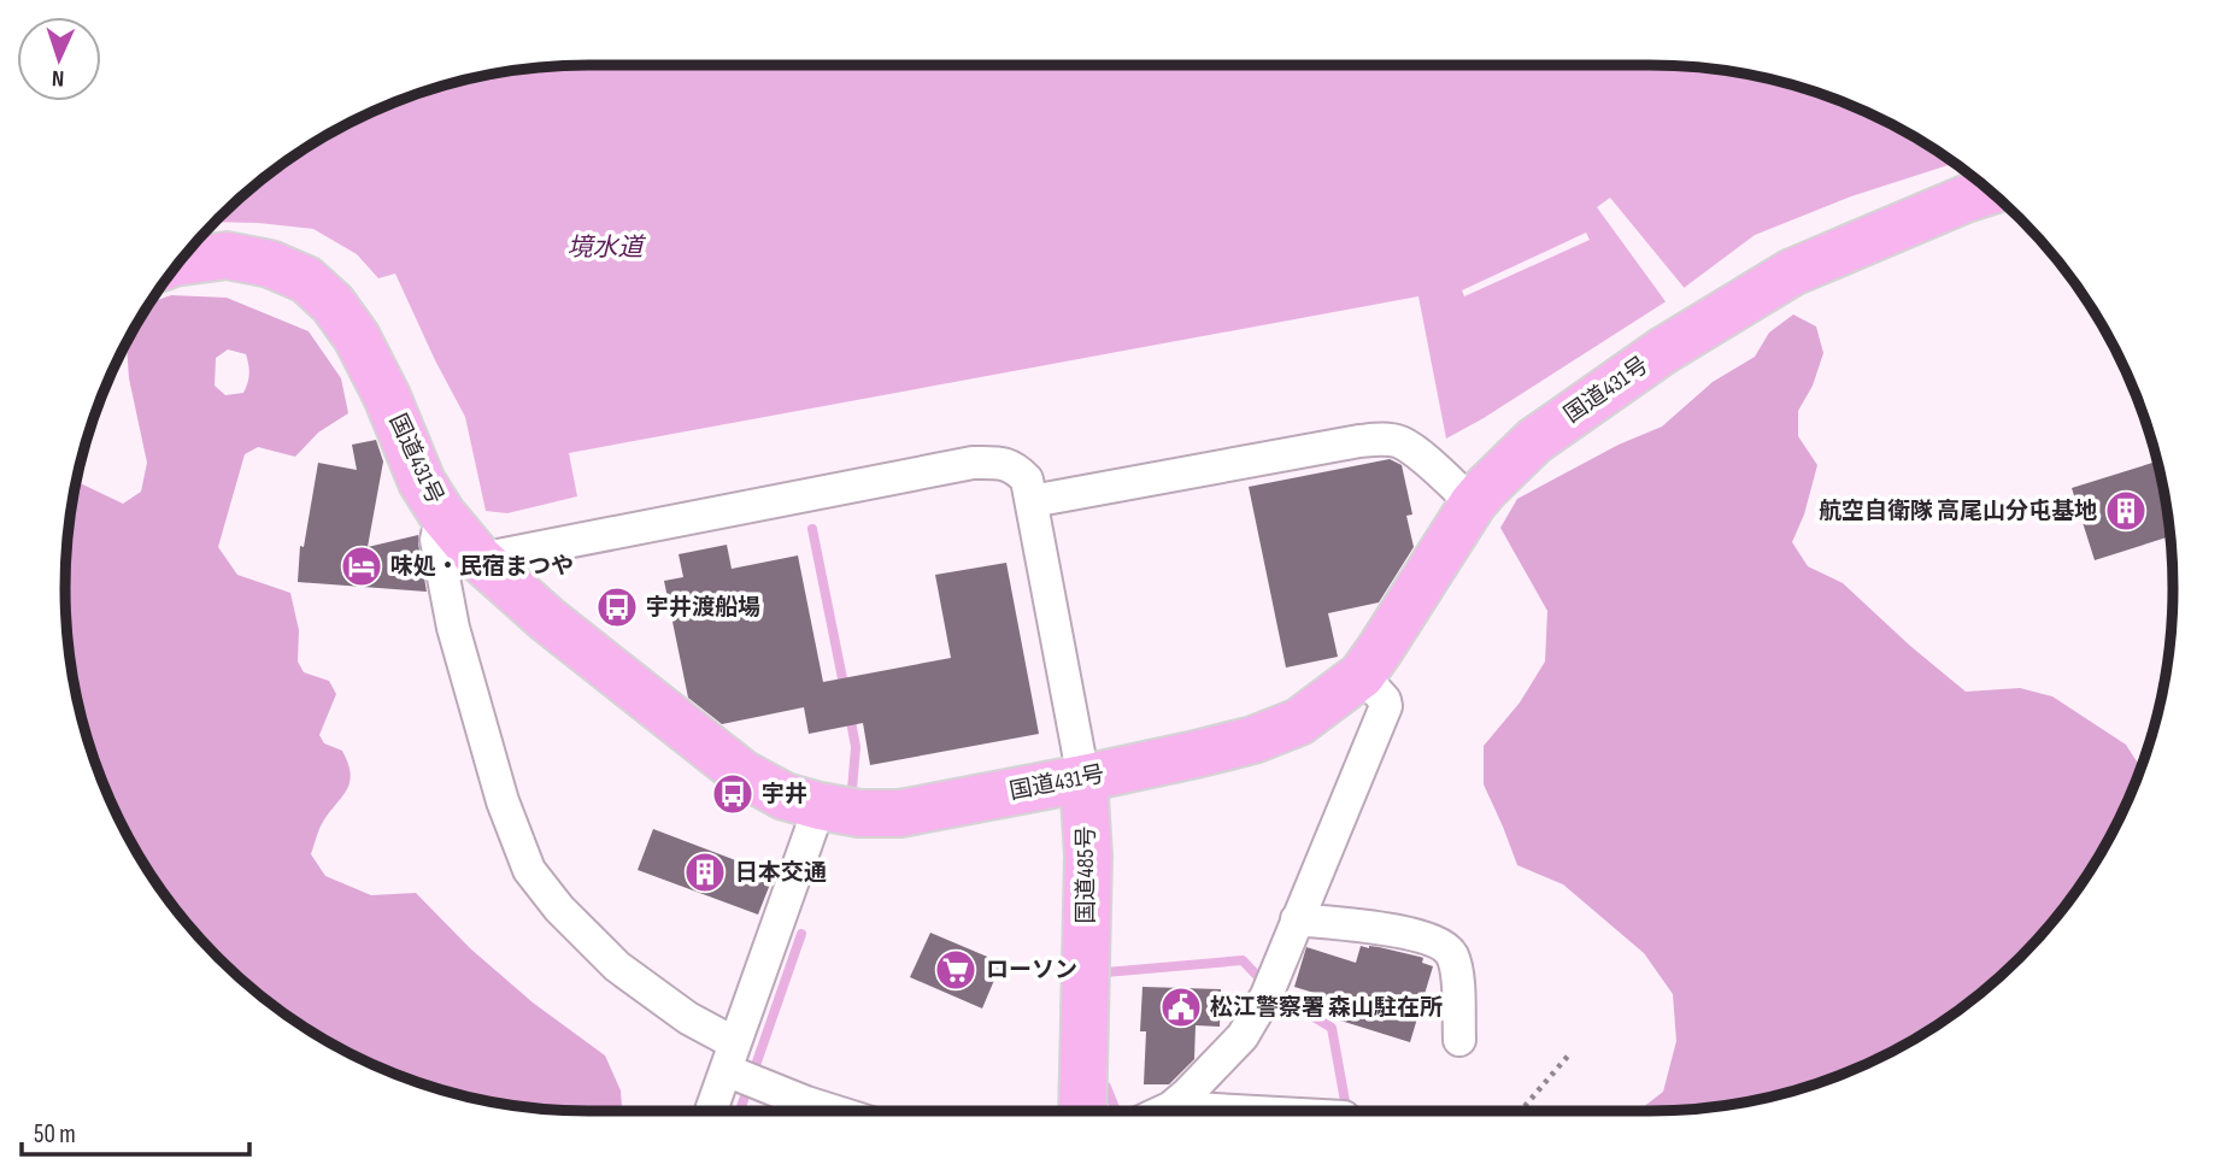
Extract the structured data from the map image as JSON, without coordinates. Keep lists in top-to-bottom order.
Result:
{
  "streets": {
    "highway": ["国道431号", "国道485号"]
  },
  "crossings": [
    ["国道431号", "国道485号"]
  ],
  "water": ["境水道"],
  "places": {
    "building": ["航空自衛隊 高尾山分屯基地", "日本交通"],
    "hotel": ["味処・民宿まつや"],
    "bus stop": ["宇井渡船場", "宇井"],
    "supermarket": ["ローソン"],
    "public building": ["松江警察署 森山駐在所"]
  },
  "scale_bar": "50 m",
  "north": "bottom"
}
